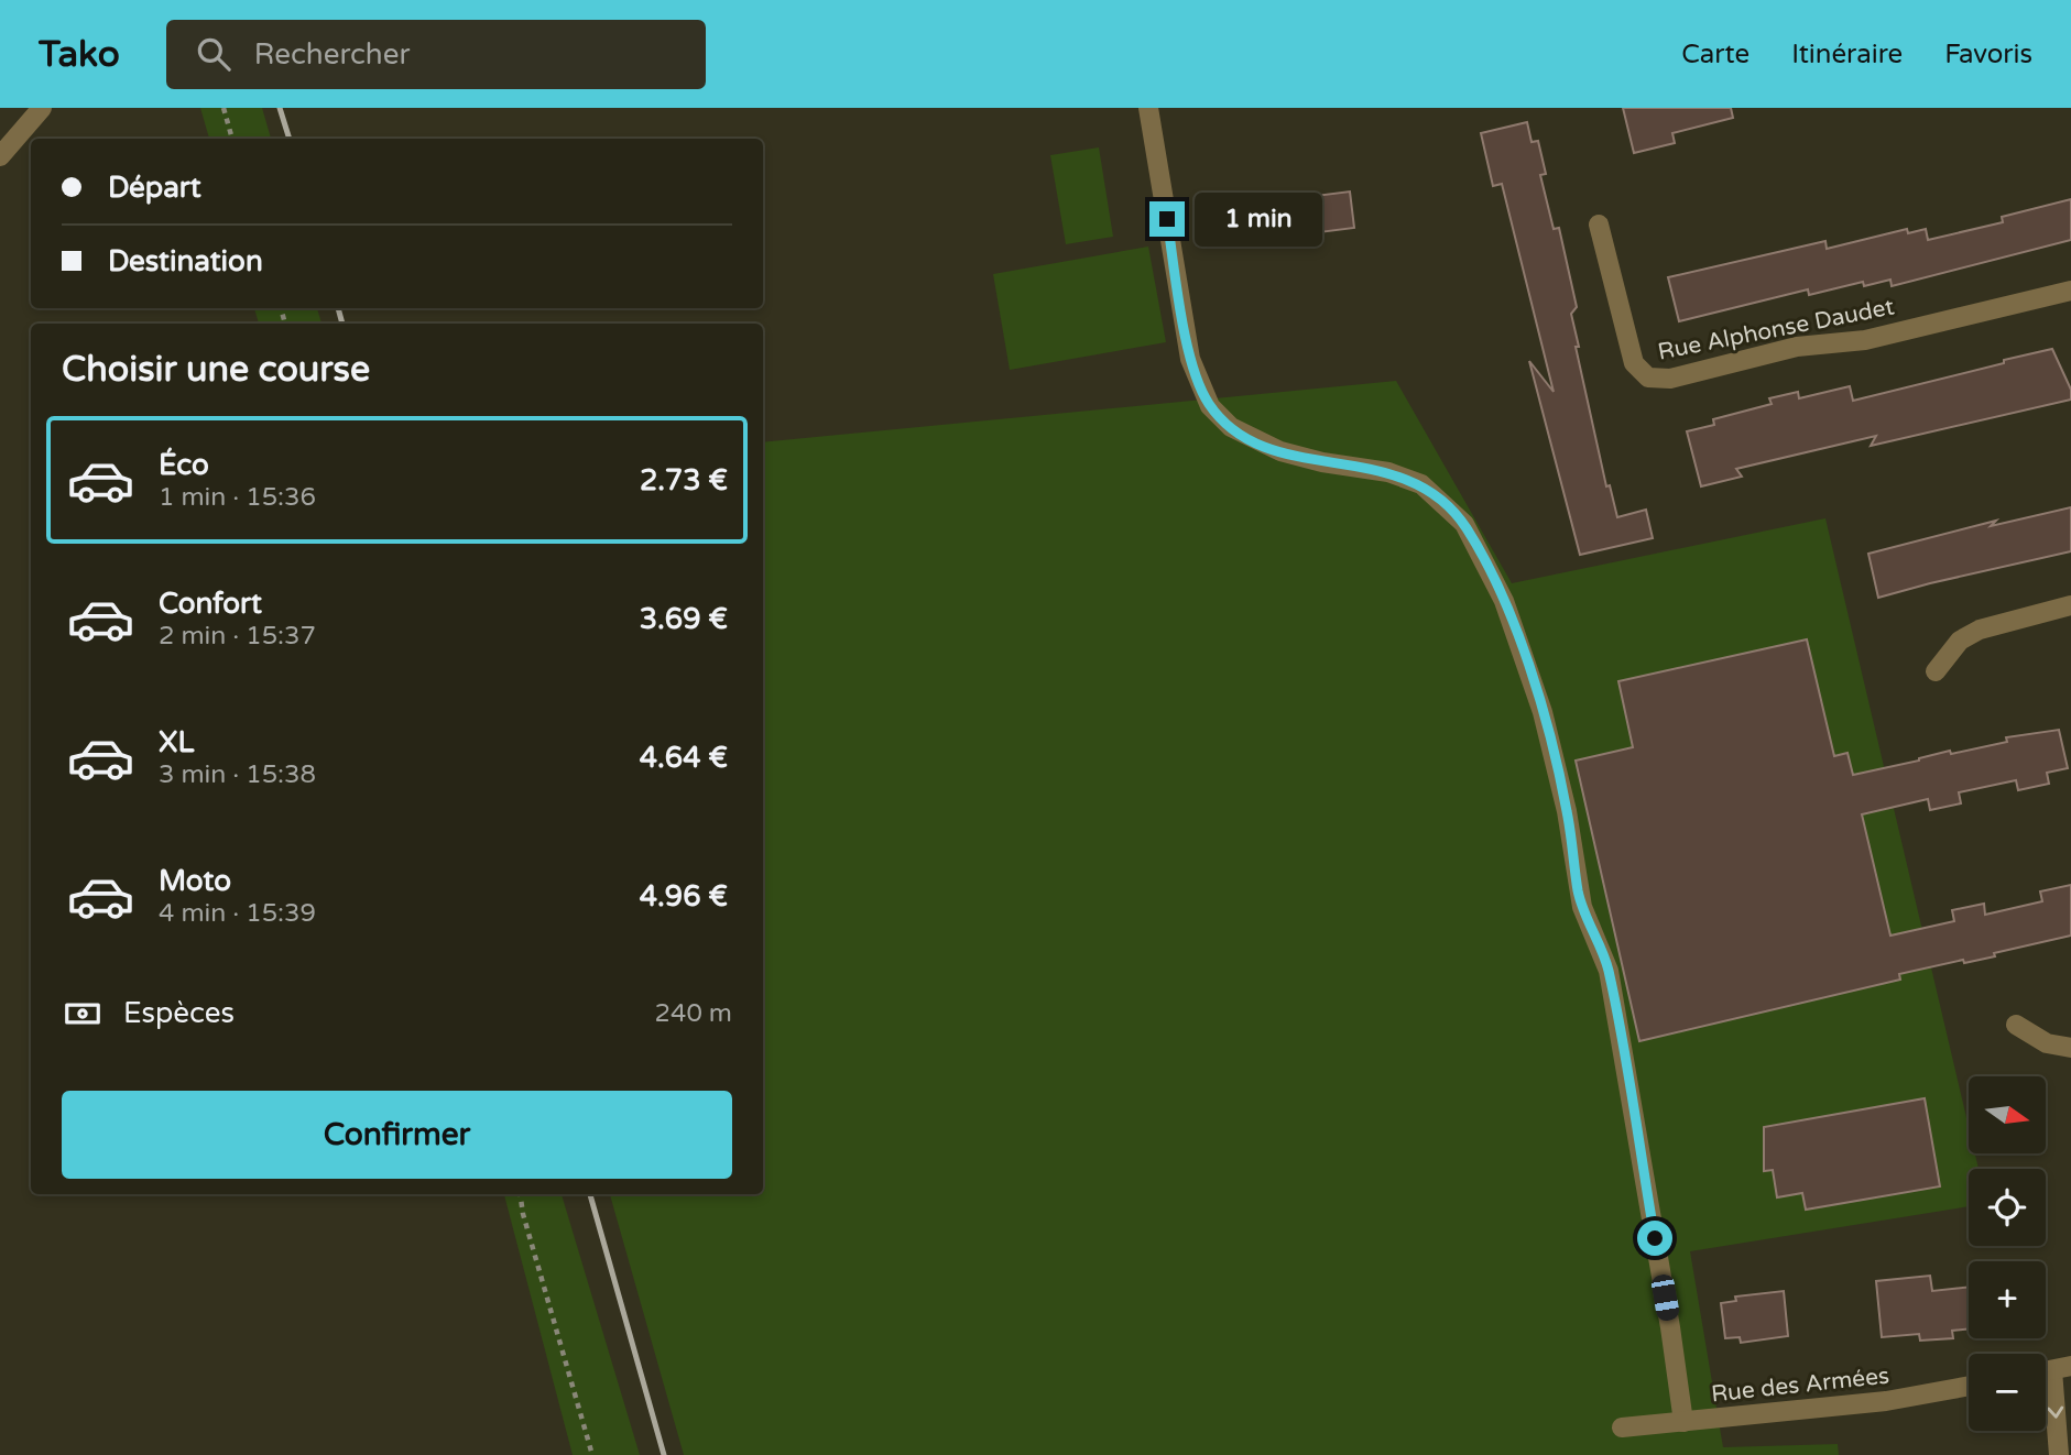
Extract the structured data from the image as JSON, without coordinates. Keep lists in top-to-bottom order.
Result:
{
  "streets": {
    "street": ["Rue Alphonse Daudet", "Rue des Armées"]
  },
  "north": "right",
  "page": {
    "header": "Tako",
    "search": "Rechercher",
    "nav": ["Carte", "Itinéraire", "Favoris"],
    "banner": ["Départ", "Destination"],
    "bubble": "1 min",
    "heading": "Choisir une course",
    "list": [
      {
        "name": "Éco",
        "note": "1 min · 15:36",
        "value": "2.73 €"
      },
      {
        "name": "Confort",
        "note": "2 min · 15:37",
        "value": "3.69 €"
      },
      {
        "name": "XL",
        "note": "3 min · 15:38",
        "value": "4.64 €"
      },
      {
        "name": "Moto",
        "note": "4 min · 15:39",
        "value": "4.96 €"
      }
    ],
    "pay": ["Espèces", "240 m"],
    "buttons": "Confirmer",
    "map_buttons": ["+", "−"]
  }
}
